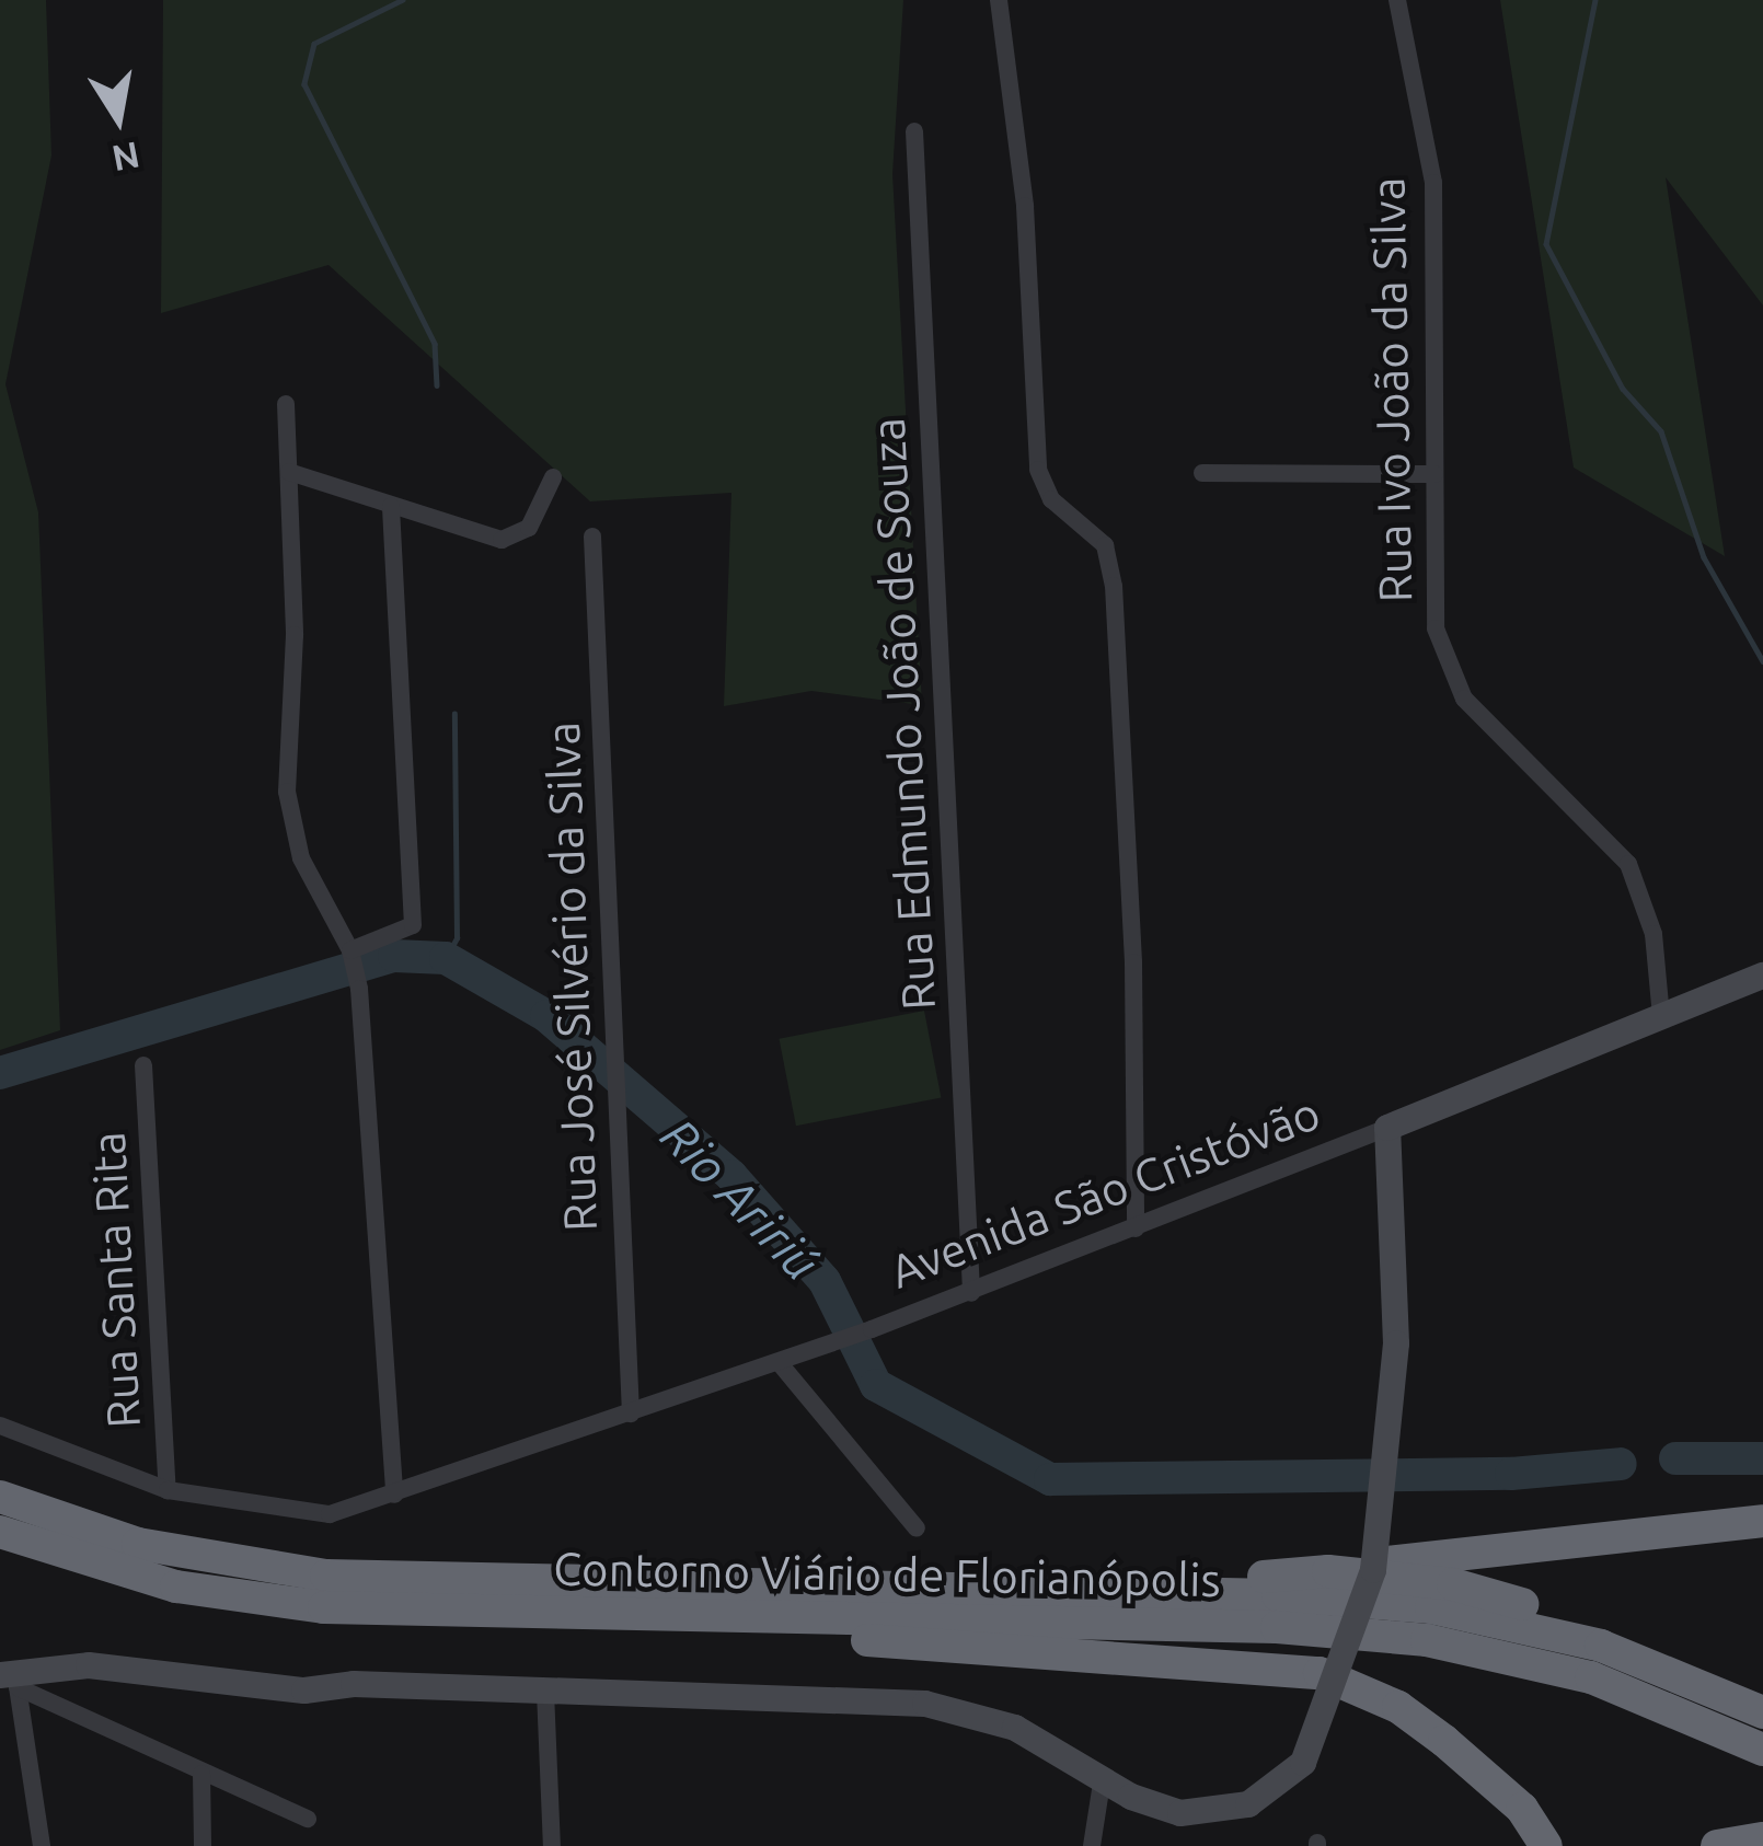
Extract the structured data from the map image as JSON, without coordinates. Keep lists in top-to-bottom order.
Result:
{
  "streets": {
    "highway": ["Contorno Viário de Florianópolis"],
    "main road": ["Avenida São Cristóvão"],
    "street": [
      "Rua Ivo João da Silva",
      "Rua Edmundo João de Souza",
      "Rua José Silvério da Silva",
      "Rua Santa Rita"
    ]
  },
  "crossings": [
    ["Rua Ivo João da Silva", "Avenida São Cristóvão"],
    ["Rua Edmundo João de Souza", "Avenida São Cristóvão"],
    ["Rua José Silvério da Silva", "Avenida São Cristóvão"],
    ["Avenida São Cristóvão", "Rua Santa Rita"]
  ],
  "water": ["Rio Aririú"],
  "north": "bottom"
}
